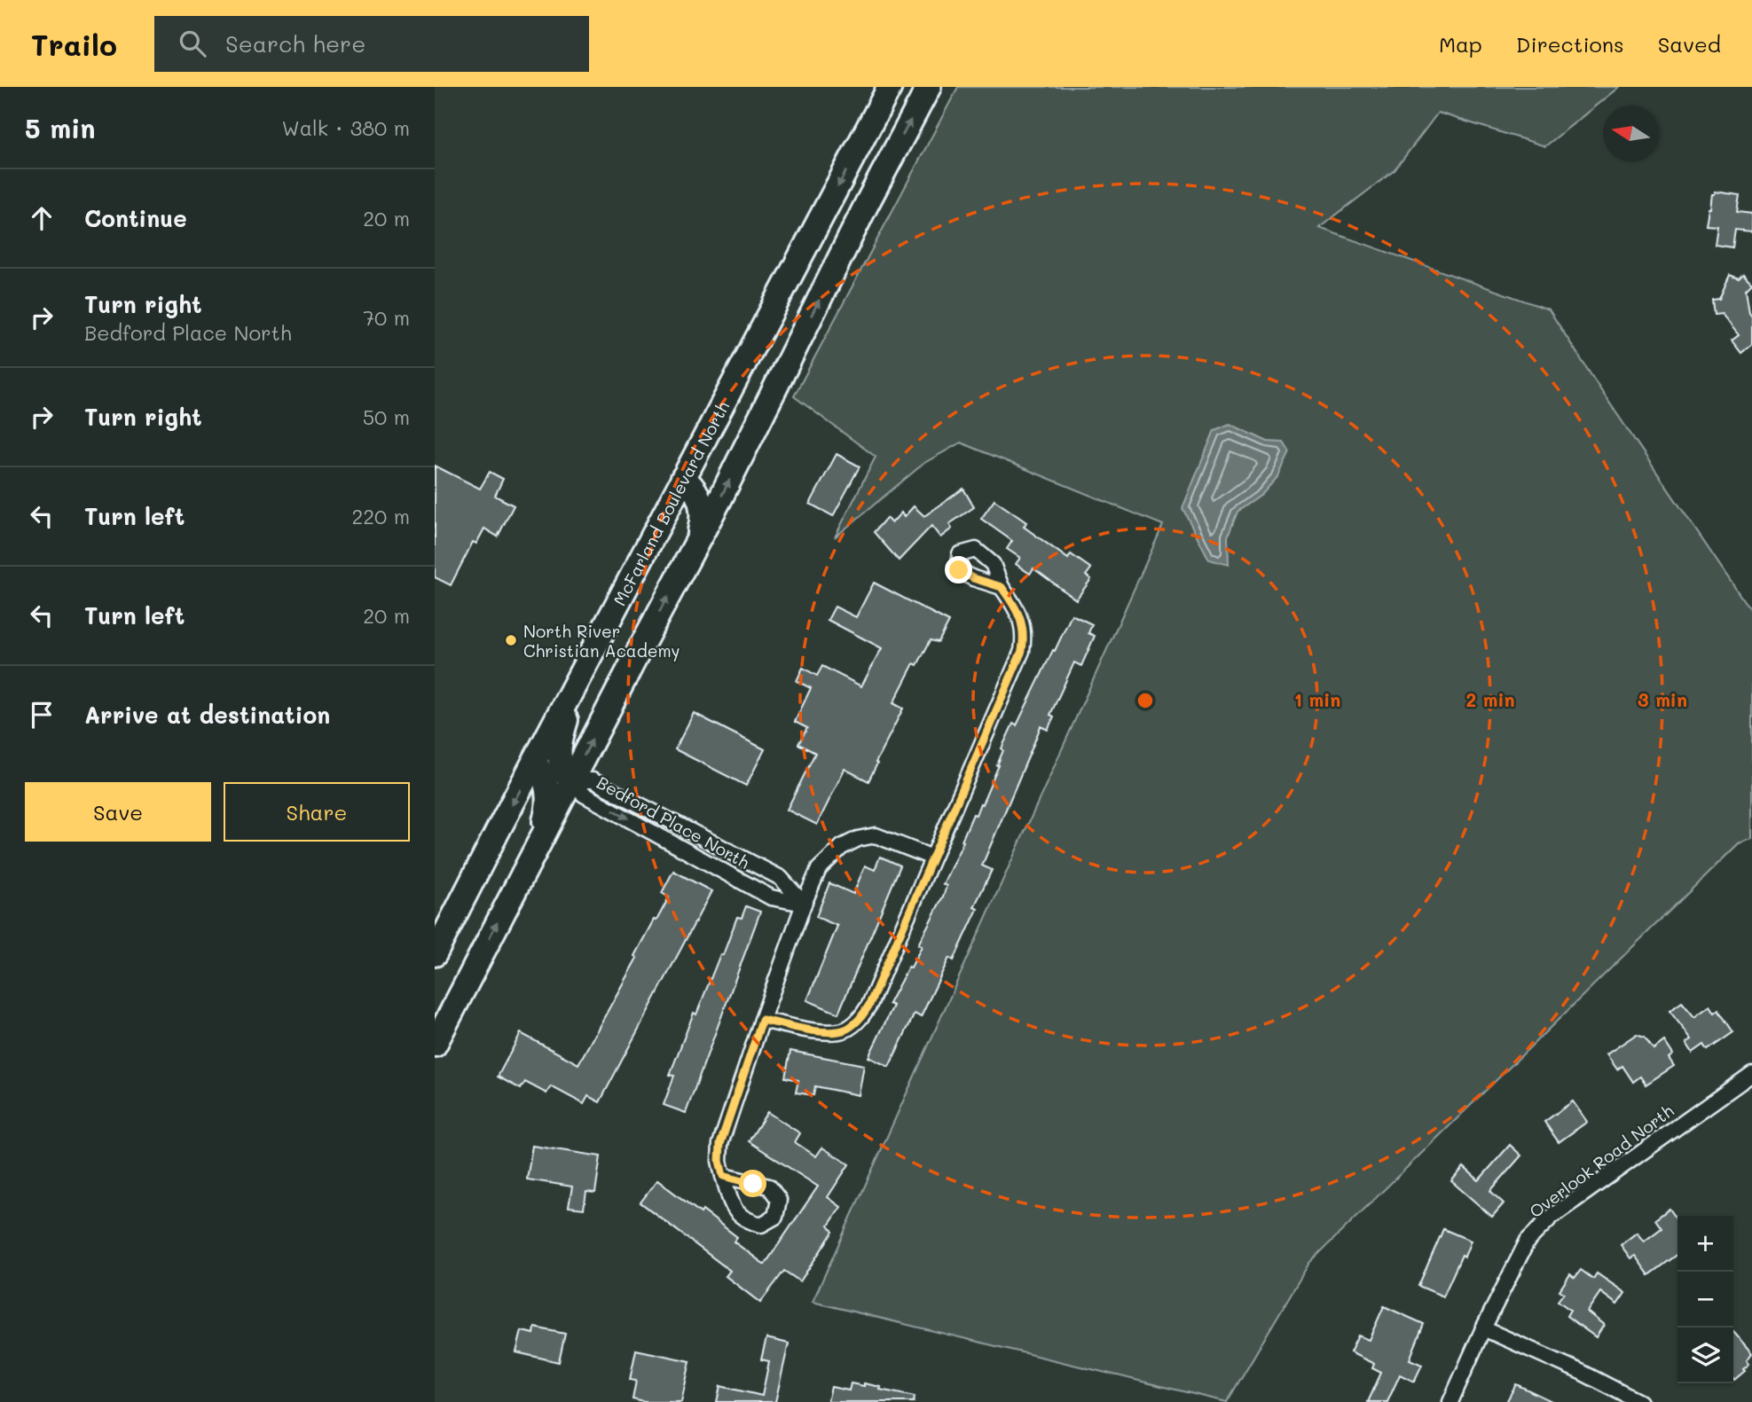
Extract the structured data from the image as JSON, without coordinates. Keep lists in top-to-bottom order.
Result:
{
  "streets": {
    "highway": ["McFarland Boulevard North"],
    "street": ["Bedford Place North", "Overlook Road North"]
  },
  "places": ["North River Christian Academy"],
  "north": "left",
  "page": {
    "header": "Trailo",
    "search": "Search here",
    "nav": ["Map", "Directions", "Saved"],
    "heading": ["5 min", "Walk · 380 m"],
    "list": [
      ["Continue", "20 m"],
      ["Turn right", "Bedford Place North", "70 m"],
      ["Turn right", "50 m"],
      ["Turn left", "220 m"],
      ["Turn left", "20 m"],
      "Arrive at destination"
    ],
    "buttons": ["Save", "Share"],
    "map_buttons": ["+", "−"]
  },
  "rings": ["1 min", "2 min", "3 min"]
}
